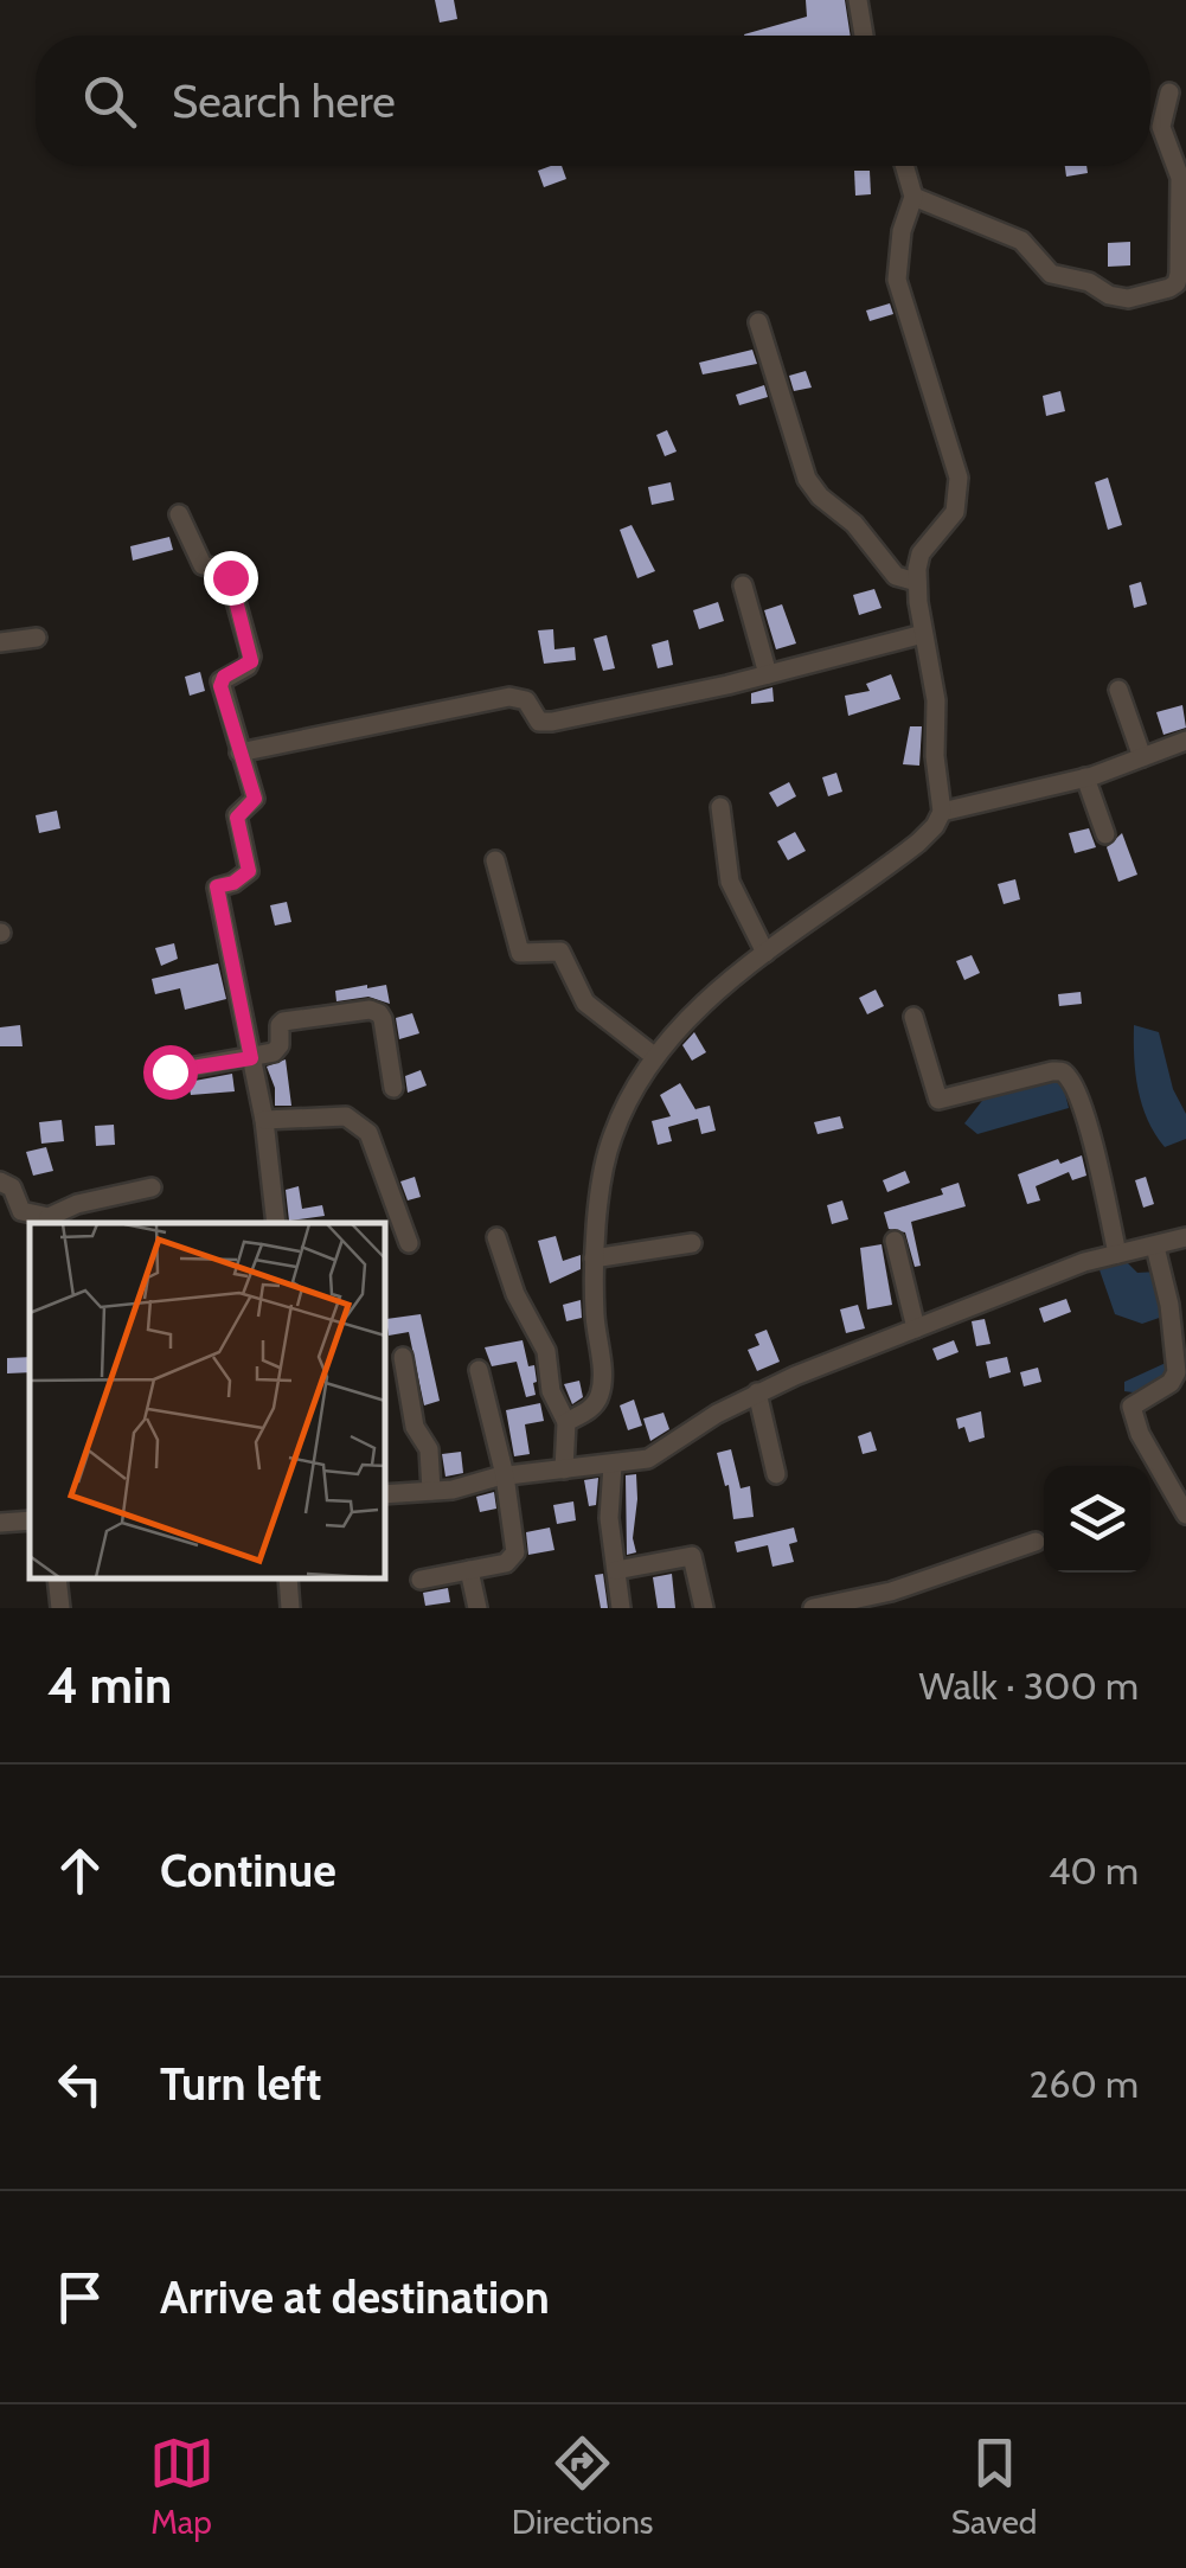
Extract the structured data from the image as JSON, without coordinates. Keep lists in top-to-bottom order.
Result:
{
  "page": {
    "search": "Search here",
    "heading": ["4 min", "Walk · 300 m"],
    "list": [
      ["Continue", "40 m"],
      ["Turn left", "260 m"],
      "Arrive at destination"
    ],
    "nav": ["Map", "Directions", "Saved"]
  }
}
